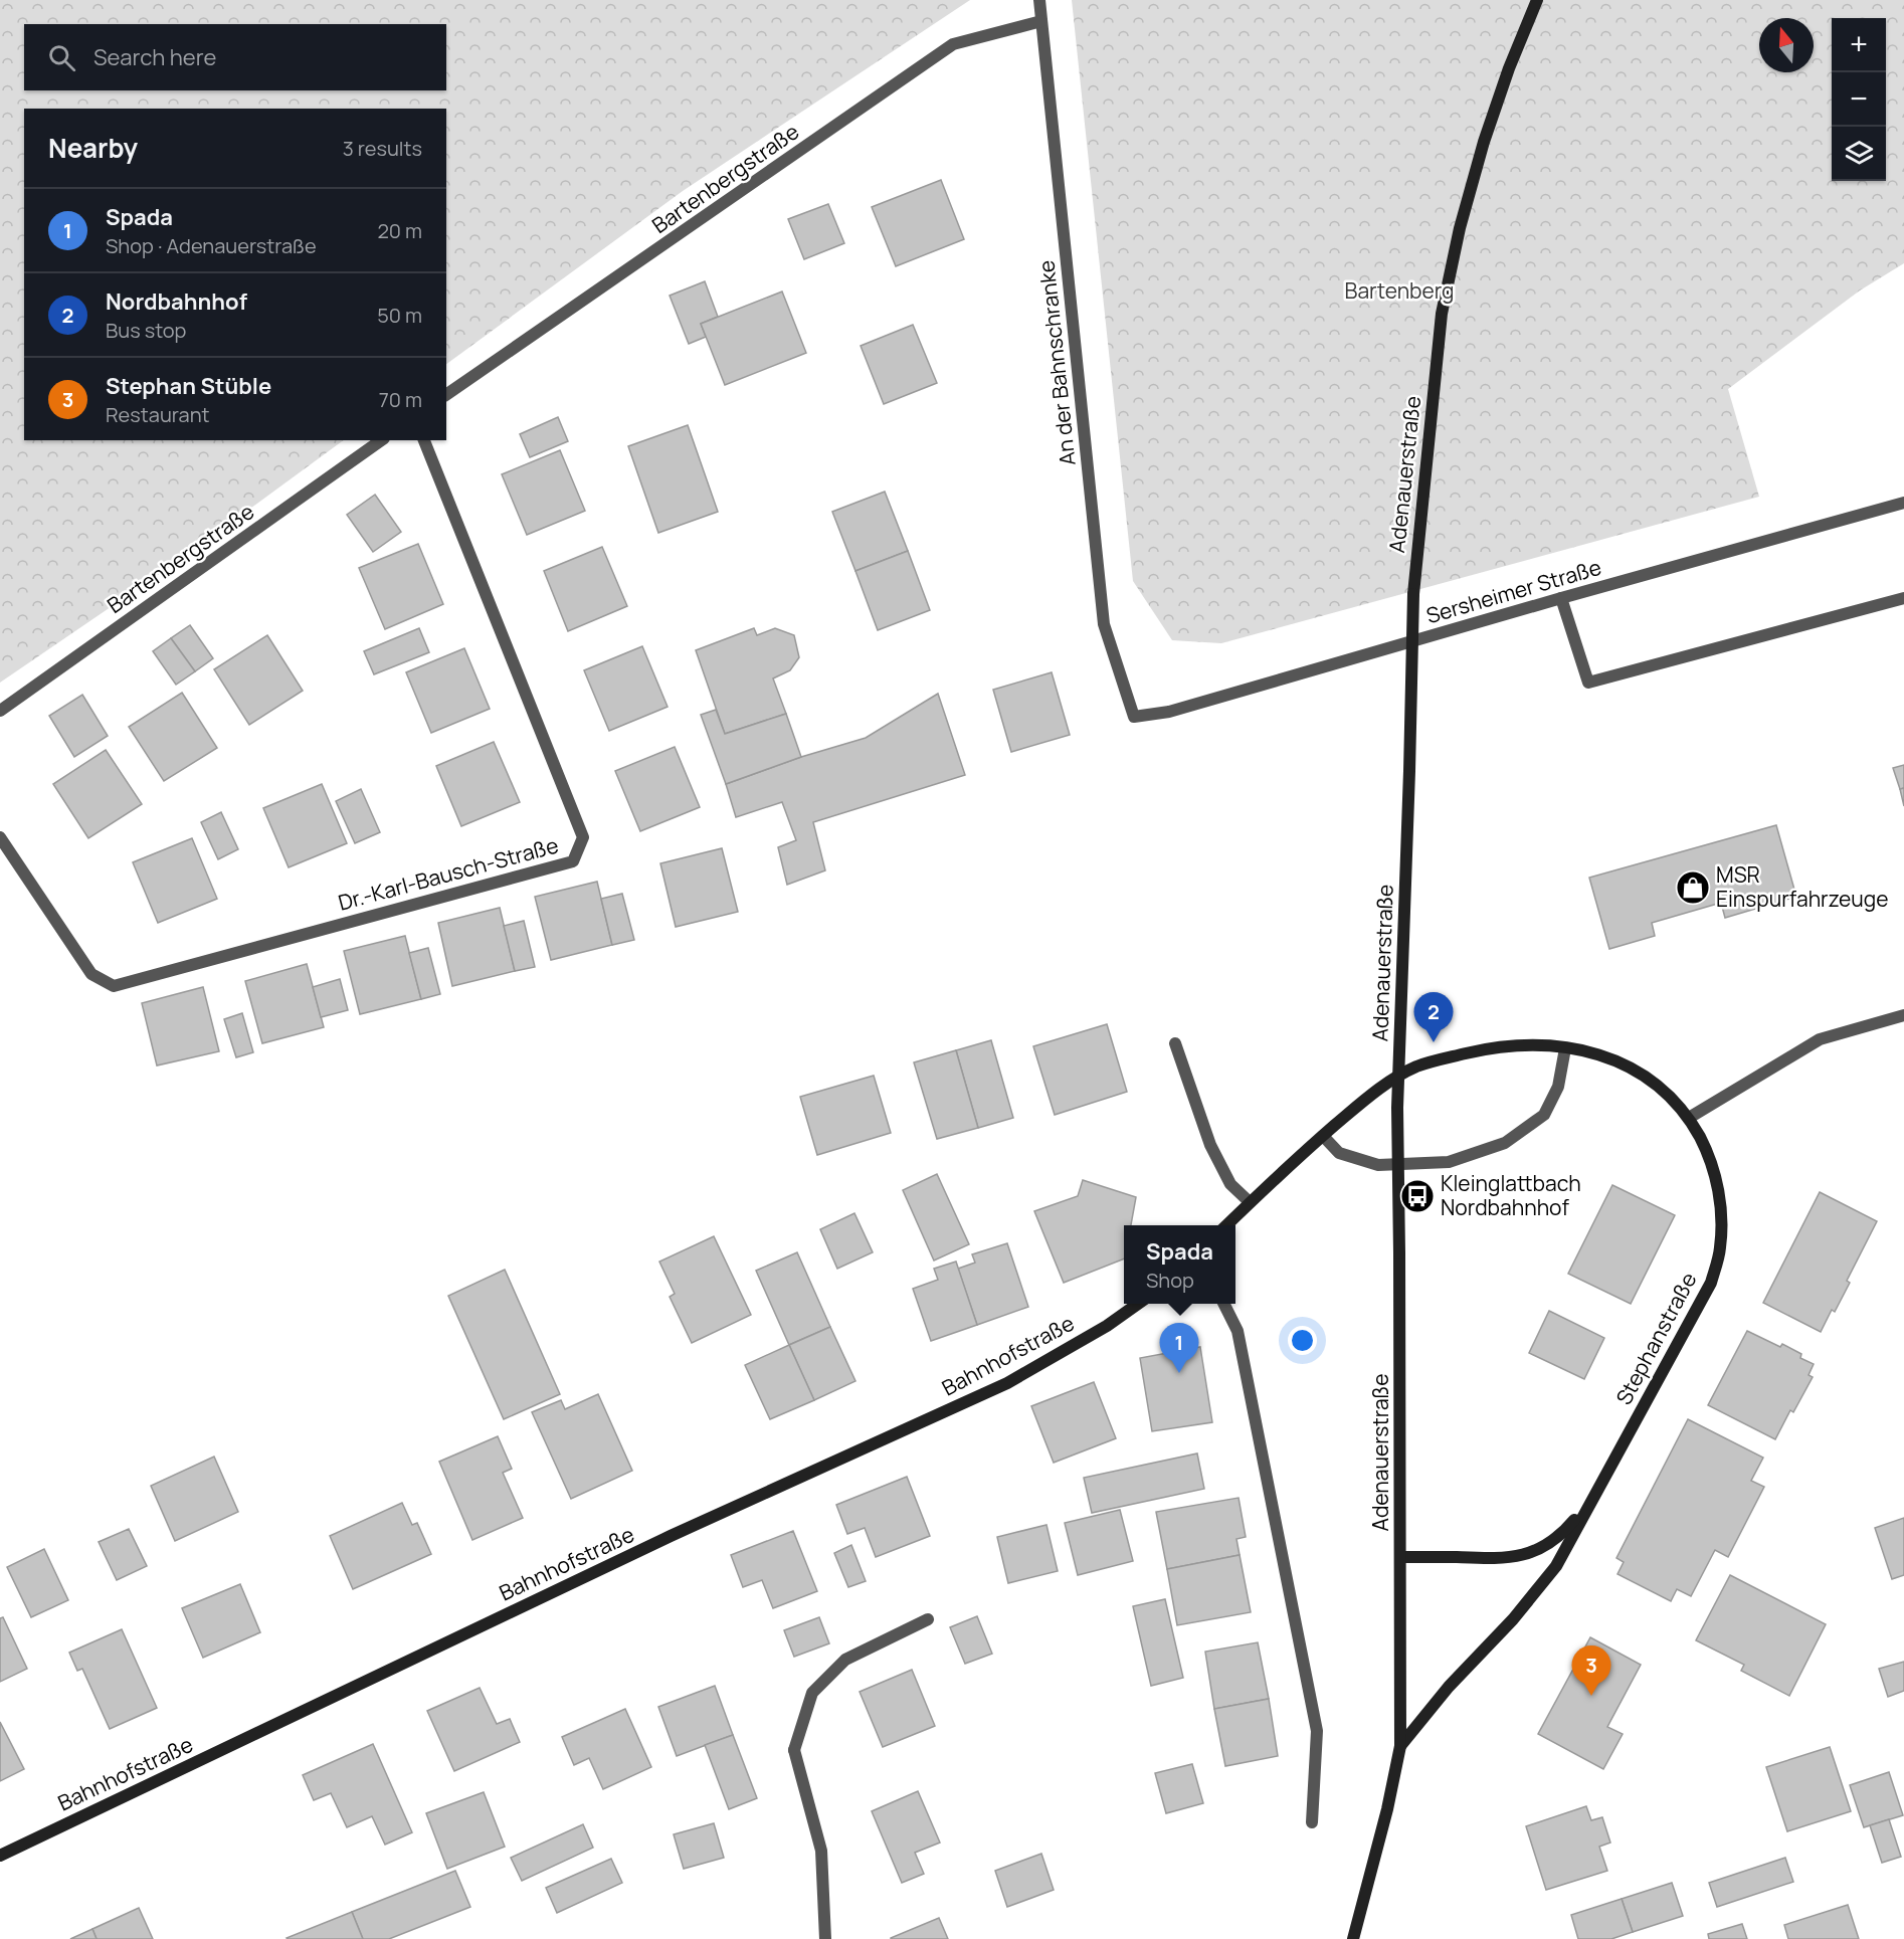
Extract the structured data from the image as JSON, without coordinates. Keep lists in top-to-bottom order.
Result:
{
  "streets": {
    "main road": ["Adenauerstraße", "Stephanstraße", "Bahnhofstraße"],
    "street": [
      "Bartenbergstraße",
      "An der Bahnschranke",
      "Sersheimer Straße",
      "Dr.-Karl-Bausch-Straße"
    ]
  },
  "crossings": [
    ["Bartenbergstraße", "An der Bahnschranke"],
    ["An der Bahnschranke", "Sersheimer Straße"]
  ],
  "parks": ["Bartenberg"],
  "places": {
    "shop": ["MSR Einspurfahrzeuge"],
    "bus stop": ["Kleinglattbach Nordbahnhof"]
  },
  "north": "top",
  "page": {
    "map_buttons": ["+", "−"],
    "search": "Search here",
    "heading": ["Nearby", "3 results"],
    "list": [
      {
        "mark": "1",
        "name": "Spada",
        "note": "Shop · Adenauerstraße",
        "value": "20 m"
      },
      {
        "mark": "2",
        "name": "Nordbahnhof",
        "note": "Bus stop",
        "value": "50 m"
      },
      {
        "mark": "3",
        "name": "Stephan Stüble",
        "note": "Restaurant",
        "value": "70 m"
      }
    ],
    "pins": ["2", "1", "3"],
    "popup": ["Spada", "Shop"]
  }
}
